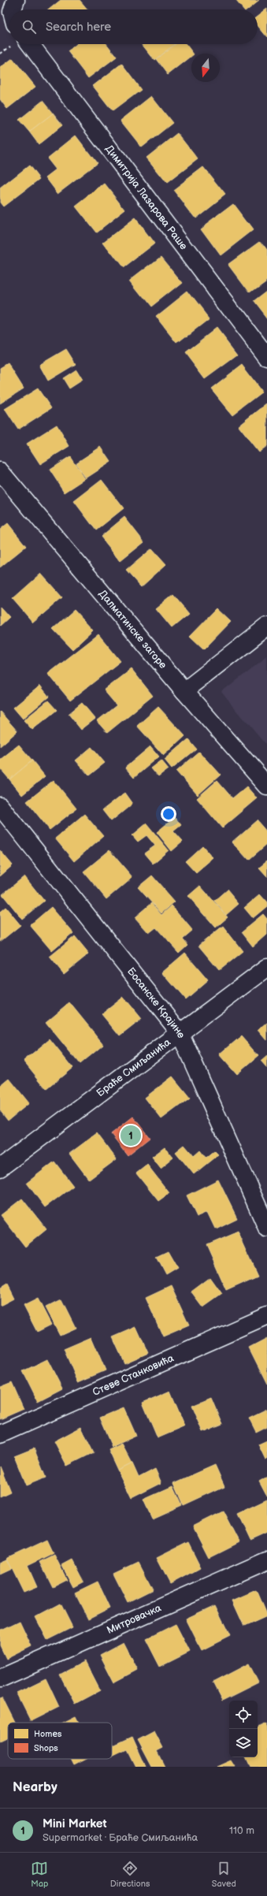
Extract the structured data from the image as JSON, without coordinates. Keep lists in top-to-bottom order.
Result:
{
  "streets": {
    "street": [
      "Димитрија Лазарова Раше",
      "Далматинске загоре",
      "Босанске Крајине",
      "Браће Смиљанића",
      "Стеве Станковића",
      "Митровачка"
    ]
  },
  "crossings": [
    ["Босанске Крајине", "Браће Смиљанића"]
  ],
  "legend": ["Homes", "Shops"],
  "north": "bottom",
  "page": {
    "search": "Search here",
    "pins": "1",
    "heading": "Nearby",
    "list": [
      {
        "mark": "1",
        "name": "Mini Market",
        "note": "Supermarket · Браће Смиљанића",
        "value": "110 m"
      }
    ],
    "nav": ["Map", "Directions", "Saved"]
  }
}
